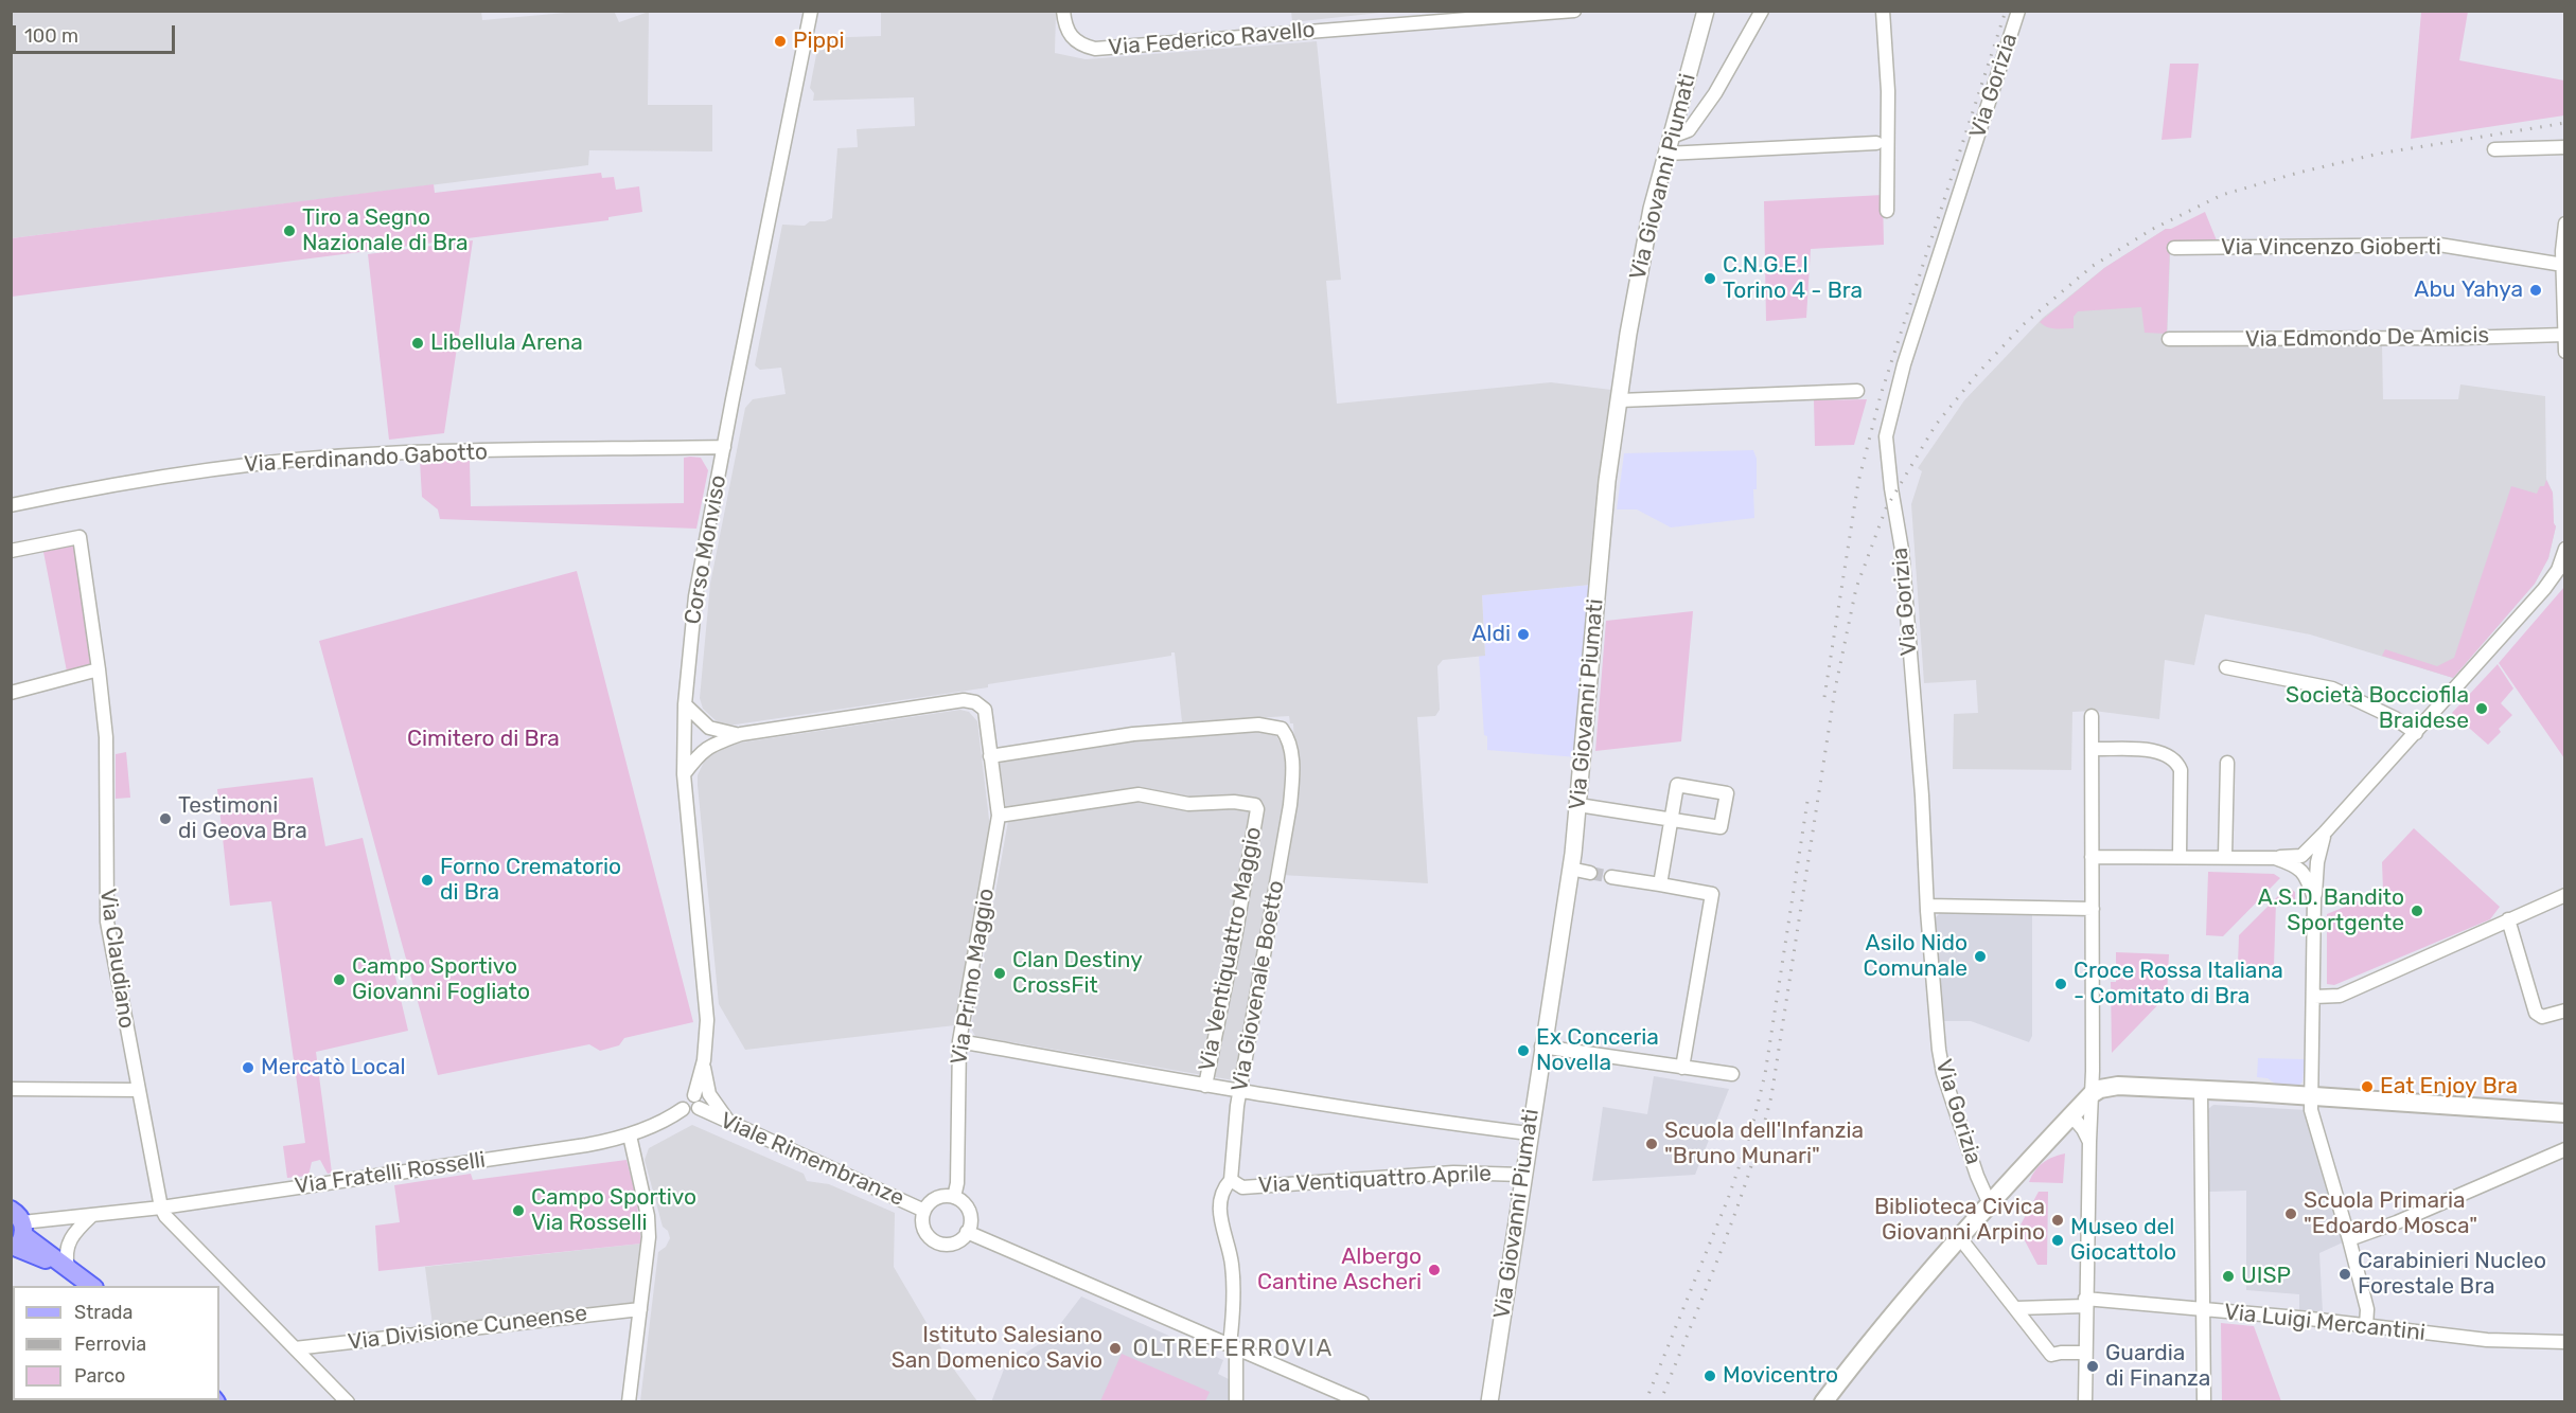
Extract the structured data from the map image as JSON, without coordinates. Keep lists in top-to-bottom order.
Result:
{
  "streets": {
    "street": [
      "Via Federico Ravello",
      "Via Gorizia",
      "Via Giovanni Piumati",
      "Via Vincenzo Gioberti",
      "Via Edmondo De Amicis",
      "Via Ferdinando Gabotto",
      "Corso Monviso",
      "Via Ventiquattro Maggio",
      "Via Claudiano",
      "Via Primo Maggio",
      "Via Giovenale Boetto",
      "Viale Rimembranze",
      "Via Fratelli Rosselli",
      "Via Ventiquattro Aprile",
      "Via Luigi Mercantini",
      "Via Divisione Cuneense"
    ]
  },
  "crossings": [
    ["Via Giovanni Piumati", "Via Ventiquattro Maggio"],
    ["Via Giovanni Piumati", "Via Ventiquattro Aprile"],
    ["Via Ferdinando Gabotto", "Corso Monviso"],
    ["Corso Monviso", "Via Primo Maggio"],
    ["Corso Monviso", "Viale Rimembranze"],
    ["Corso Monviso", "Via Fratelli Rosselli"],
    ["Via Ventiquattro Maggio", "Via Primo Maggio"],
    ["Via Ventiquattro Maggio", "Via Giovenale Boetto"],
    ["Via Claudiano", "Via Fratelli Rosselli"],
    ["Via Primo Maggio", "Via Giovenale Boetto"],
    ["Via Primo Maggio", "Viale Rimembranze"],
    ["Via Giovenale Boetto", "Via Ventiquattro Aprile"],
    ["Viale Rimembranze", "Via Fratelli Rosselli"]
  ],
  "districts": ["OLTREFERROVIA"],
  "parks": ["Cimitero di Bra"],
  "places": [
    "Pippi",
    "Tiro a Segno Nazionale di Bra",
    "C.N.G.E.I Torino 4 - Bra",
    "Abu Yahya",
    "Libellula Arena",
    "Aldi",
    "Società Bocciofila Braidese",
    "Testimoni di Geova Bra",
    "Forno Crematorio di Bra",
    "A.S.D. Bandito Sportgente",
    "Asilo Nido Comunale",
    "Clan Destiny CrossFit",
    "Campo Sportivo Giovanni Fogliato",
    "Croce Rossa Italiana - Comitato di Bra",
    "Ex Conceria Novella",
    "Mercatò Local",
    "Eat Enjoy Bra",
    "Scuola dell'Infanzia \"Bruno Munari\"",
    "Campo Sportivo Via Rosselli",
    "Scuola Primaria \"Edoardo Mosca\"",
    "Biblioteca Civica Giovanni Arpino",
    "Museo del Giocattolo",
    "Albergo Cantine Ascheri",
    "Carabinieri Nucleo Forestale Bra",
    "UISP",
    "Istituto Salesiano San Domenico Savio",
    "Guardia di Finanza",
    "Movicentro"
  ],
  "legend": ["Strada", "Ferrovia", "Parco"],
  "scale_bar": "100 m"
}
